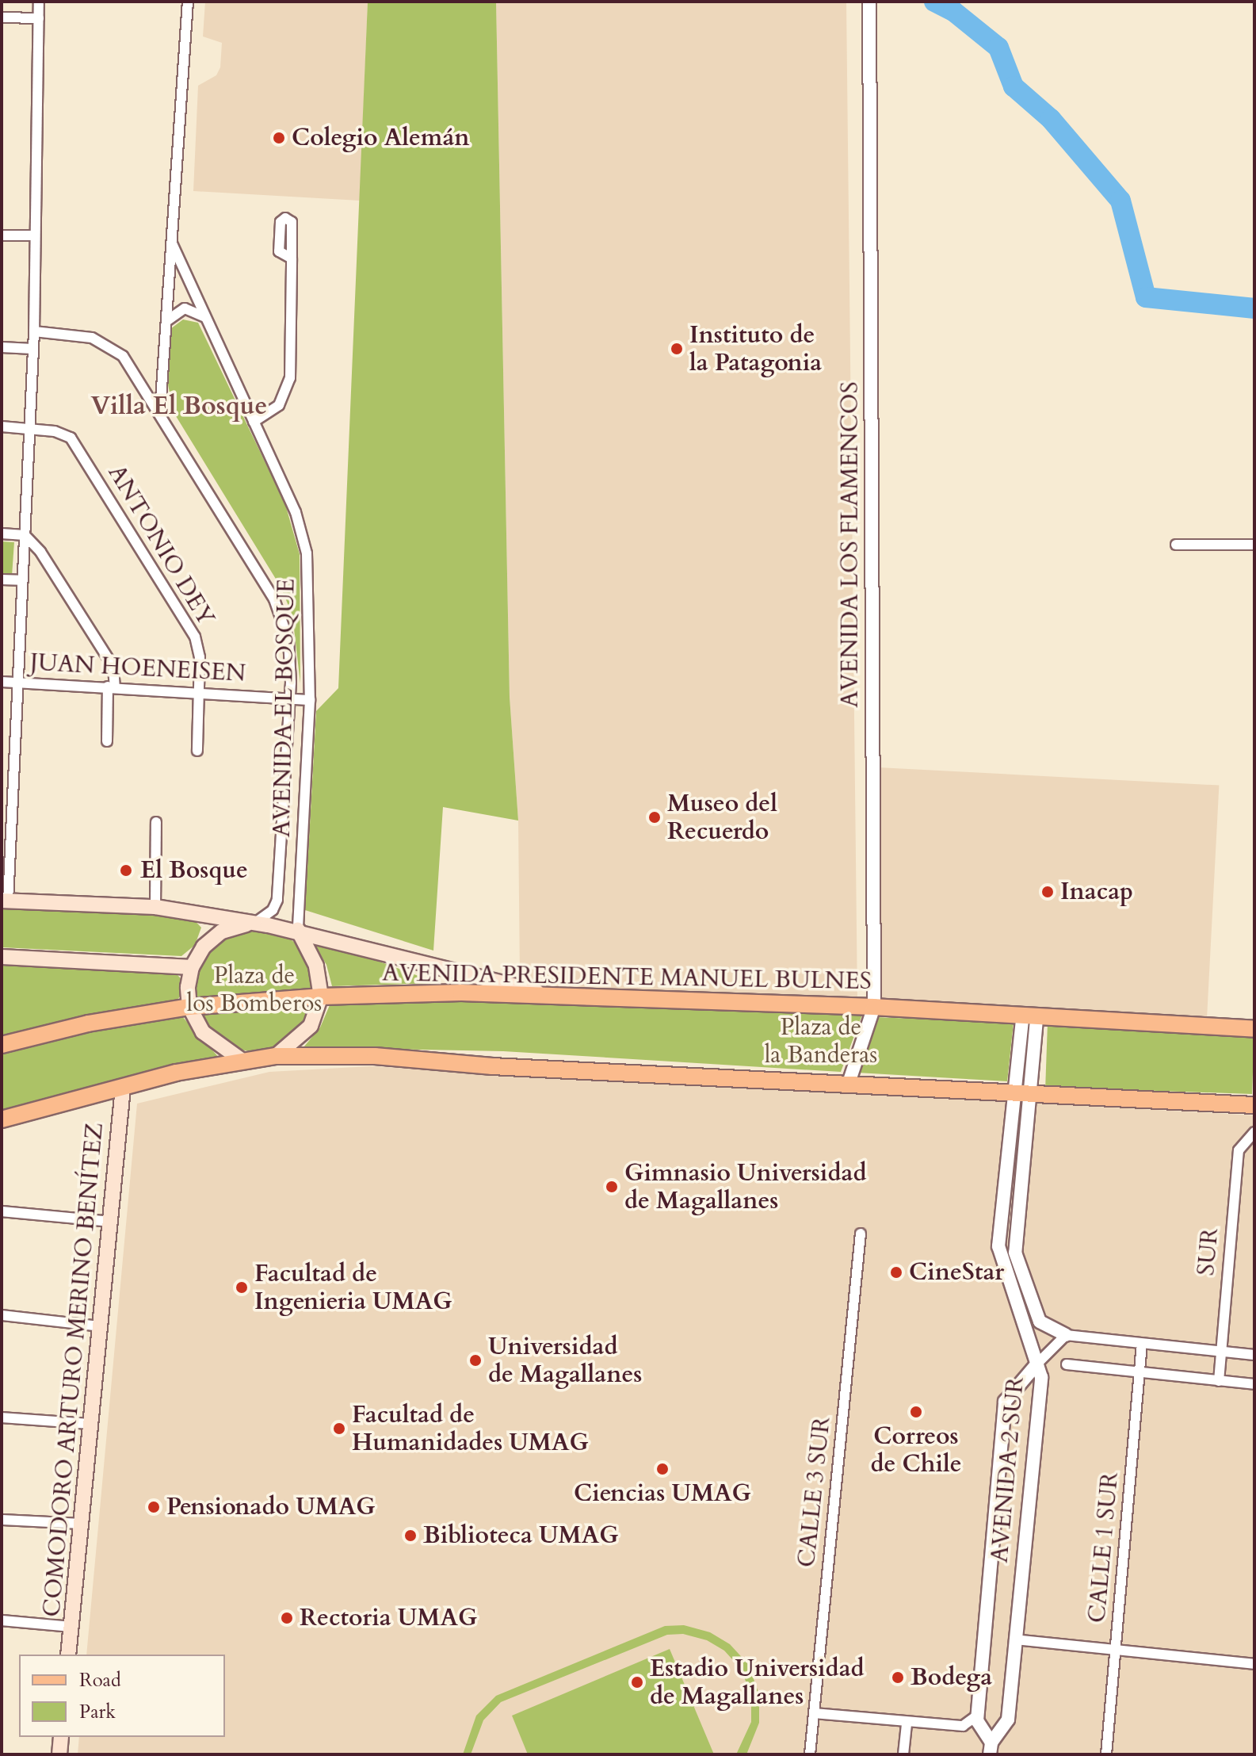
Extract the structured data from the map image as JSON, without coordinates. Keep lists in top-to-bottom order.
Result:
{
  "streets": {
    "main road": ["AVENIDA PRESIDENTE MANUEL BULNES", "COMODORO ARTURO MERINO BENÍTEZ"],
    "street": [
      "AVENIDA LOS FLAMENCOS",
      "ANTONIO DEY",
      "JUAN HOENEISEN",
      "AVENIDA EL BOSQUE",
      "SUR",
      "AVENIDA 2 SUR",
      "CALLE 3 SUR",
      "CALLE 1 SUR"
    ]
  },
  "crossings": [
    ["AVENIDA LOS FLAMENCOS", "AVENIDA PRESIDENTE MANUEL BULNES"],
    ["ANTONIO DEY", "JUAN HOENEISEN"],
    ["JUAN HOENEISEN", "AVENIDA EL BOSQUE"]
  ],
  "districts": ["Villa El Bosque"],
  "parks": ["Plaza de los Bomberos", "Plaza de la Banderas"],
  "places": [
    "Colegio Alemán",
    "Instituto de la Patagonia",
    "Museo del Recuerdo",
    "El Bosque",
    "Inacap",
    "Gimnasio Universidad de Magallanes",
    "CineStar",
    "Facultad de Ingenieria UMAG",
    "Universidad de Magallanes",
    "Correos de Chile",
    "Facultad de Humanidades UMAG",
    "Ciencias UMAG",
    "Pensionado UMAG",
    "Biblioteca UMAG",
    "Rectoria UMAG",
    "Bodega",
    "Estadio Universidad de Magallanes"
  ],
  "legend": ["Road", "Park"]
}
